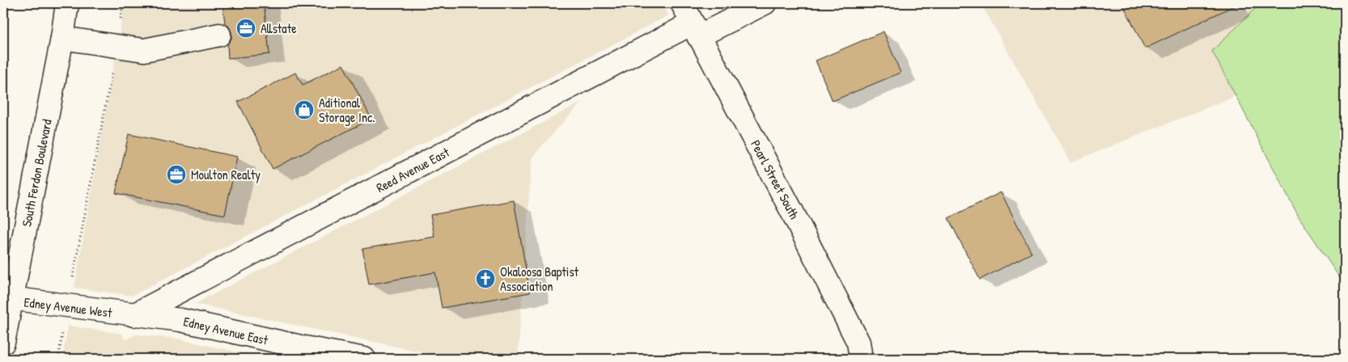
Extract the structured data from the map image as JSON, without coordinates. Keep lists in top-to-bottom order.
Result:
{
  "streets": {
    "street": [
      "Reed Avenue East",
      "South Ferdon Boulevard",
      "Pearl Street South",
      "Edney Avenue West",
      "Edney Avenue East"
    ]
  },
  "crossings": [
    ["Reed Avenue East", "Pearl Street South"],
    ["Reed Avenue East", "Edney Avenue West"],
    ["Reed Avenue East", "Edney Avenue East"],
    ["South Ferdon Boulevard", "Edney Avenue West"],
    ["Edney Avenue West", "Edney Avenue East"]
  ],
  "places": {
    "office": ["Allstate", "Moulton Realty"],
    "shop": ["Aditional Storage Inc."],
    "church": ["Okaloosa Baptist Association"]
  }
}
